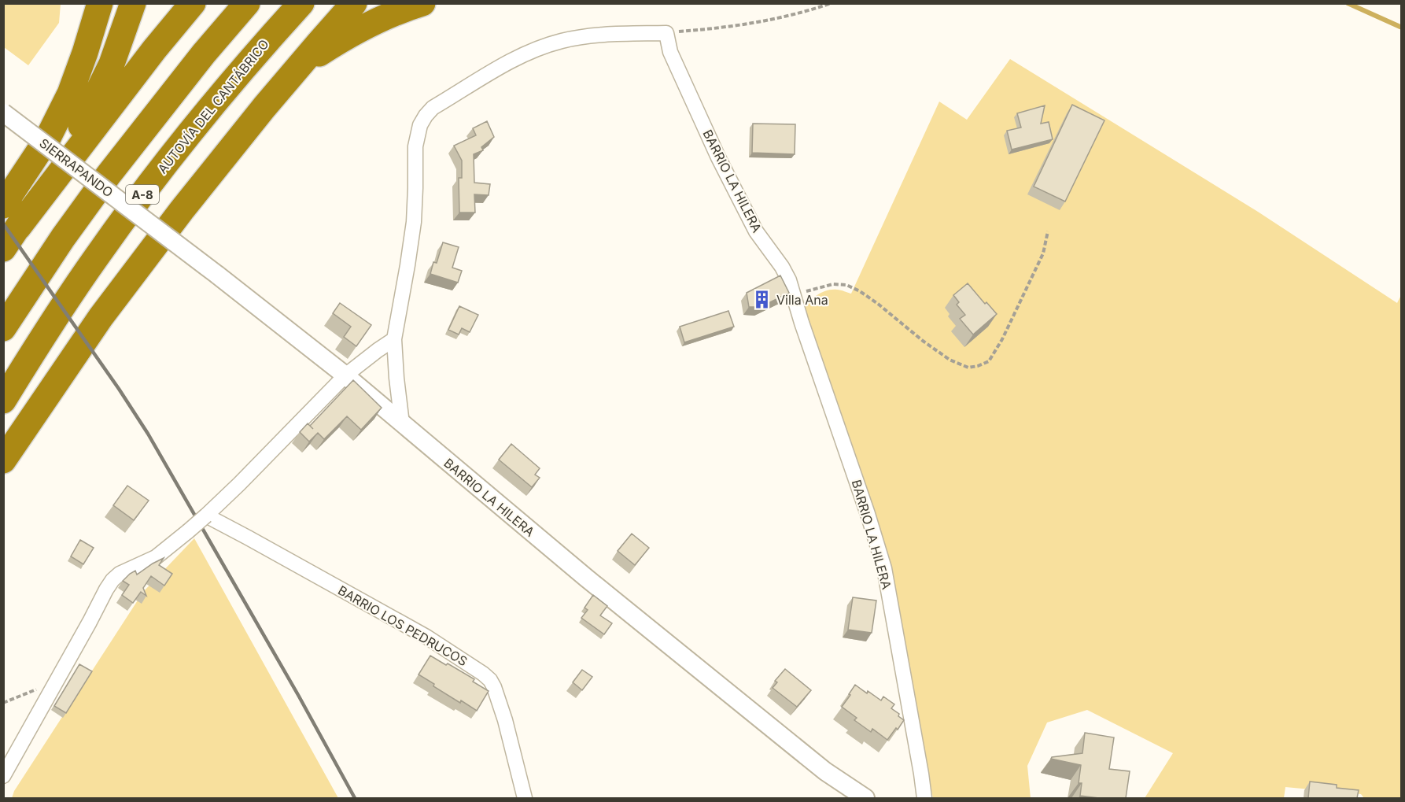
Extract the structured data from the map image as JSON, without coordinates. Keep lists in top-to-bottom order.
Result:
{
  "streets": {
    "highway": ["AUTOVÍA DEL CANTÁBRICO", "A-8"],
    "street": ["SIERRAPANDO", "BARRIO LA HILERA", "BARRIO LOS PEDRUCOS"]
  },
  "crossings": [
    ["SIERRAPANDO", "BARRIO LA HILERA"]
  ],
  "places": {
    "building": ["Villa Ana"]
  }
}
